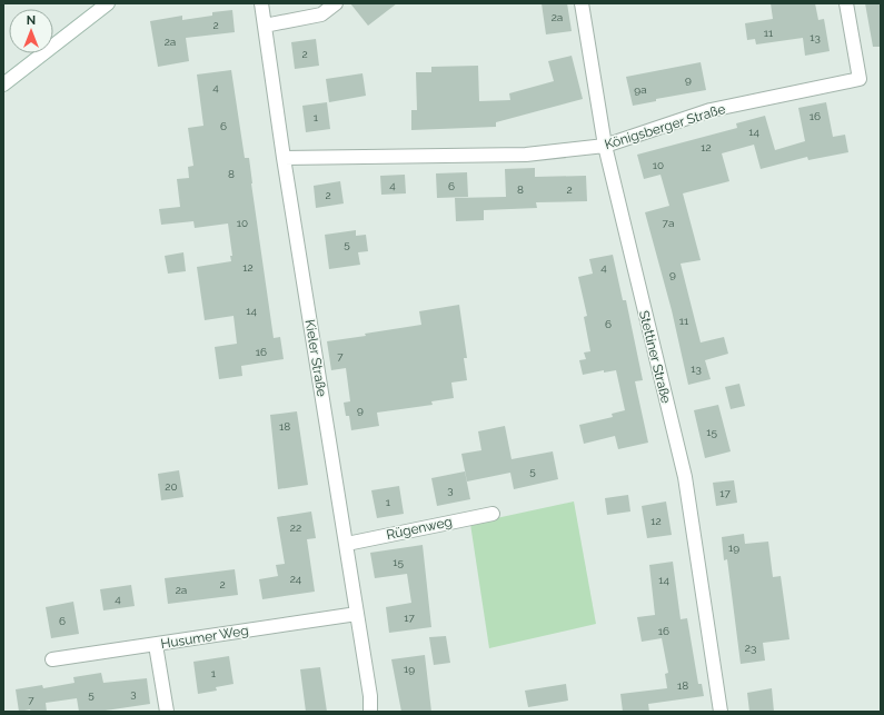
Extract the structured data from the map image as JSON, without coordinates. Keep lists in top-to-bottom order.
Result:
{
  "streets": {
    "street": [
      "Königsberger Straße",
      "Stettiner Straße",
      "Kieler Straße",
      "Rügenweg",
      "Husumer Weg"
    ]
  },
  "crossings": [
    ["Königsberger Straße", "Stettiner Straße"],
    ["Königsberger Straße", "Kieler Straße"],
    ["Kieler Straße", "Rügenweg"],
    ["Kieler Straße", "Husumer Weg"]
  ],
  "house_numbers": [
    "2a",
    "2",
    "11",
    "13",
    "2a",
    "2",
    "9",
    "4",
    "9a",
    "16",
    "1",
    "6",
    "14",
    "12",
    "10",
    "8",
    "4",
    "6",
    "8",
    "2",
    "2",
    "10",
    "7a",
    "5",
    "12",
    "4",
    "9",
    "14",
    "11",
    "6",
    "16",
    "7",
    "13",
    "9",
    "18",
    "15",
    "5",
    "20",
    "3",
    "17",
    "1",
    "12",
    "22",
    "19",
    "15",
    "24",
    "14",
    "2",
    "2a",
    "4",
    "17",
    "6",
    "16",
    "23",
    "19",
    "1",
    "18",
    "3",
    "5",
    "7"
  ],
  "north": "top"
}
